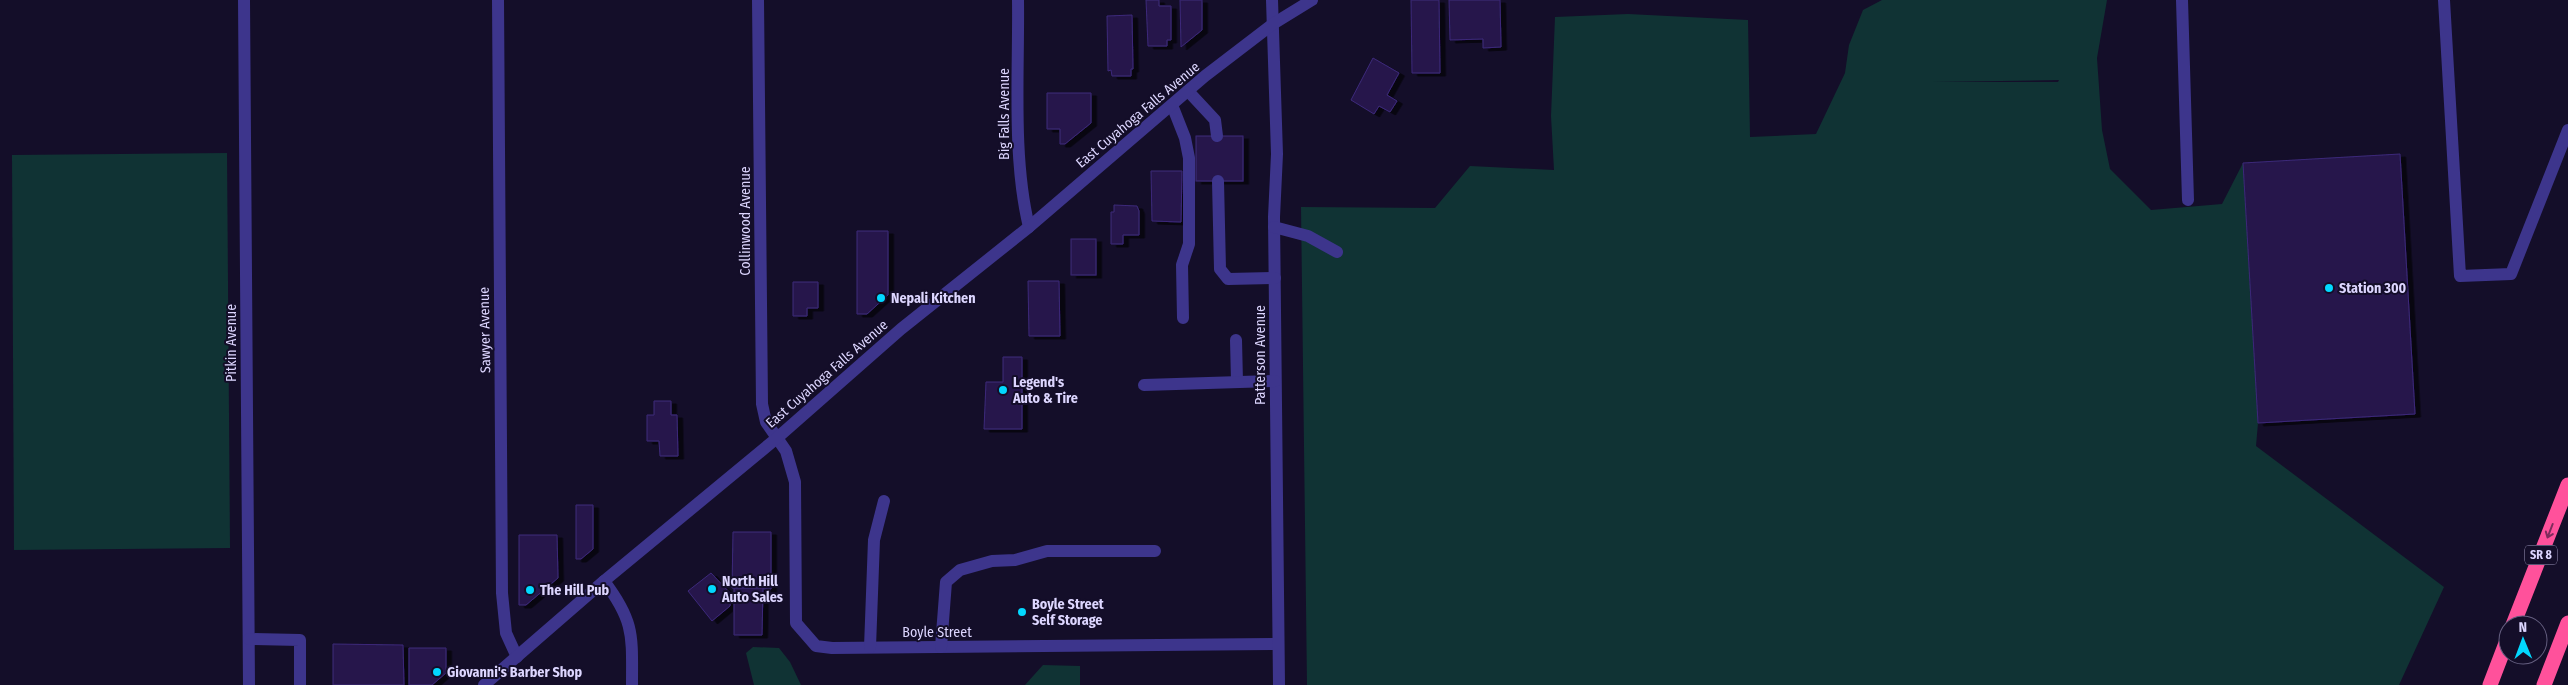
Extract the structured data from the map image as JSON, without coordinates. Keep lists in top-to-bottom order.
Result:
{
  "streets": {
    "highway": ["SR 8"],
    "street": [
      "Big Falls Avenue",
      "East Cuyahoga Falls Avenue",
      "Collinwood Avenue",
      "Sawyer Avenue",
      "Pitkin Avenue",
      "Patterson Avenue",
      "Boyle Street"
    ]
  },
  "crossings": [
    ["Big Falls Avenue", "East Cuyahoga Falls Avenue"],
    ["East Cuyahoga Falls Avenue", "Collinwood Avenue"],
    ["East Cuyahoga Falls Avenue", "Sawyer Avenue"],
    ["East Cuyahoga Falls Avenue", "Patterson Avenue"],
    ["East Cuyahoga Falls Avenue", "Boyle Street"],
    ["Collinwood Avenue", "Boyle Street"],
    ["Patterson Avenue", "Boyle Street"]
  ],
  "places": [
    "Station 300",
    "Nepali Kitchen",
    "Legend's Auto & Tire",
    "North Hill Auto Sales",
    "The Hill Pub",
    "Boyle Street Self Storage",
    "Giovanni's Barber Shop"
  ],
  "north": "top"
}
